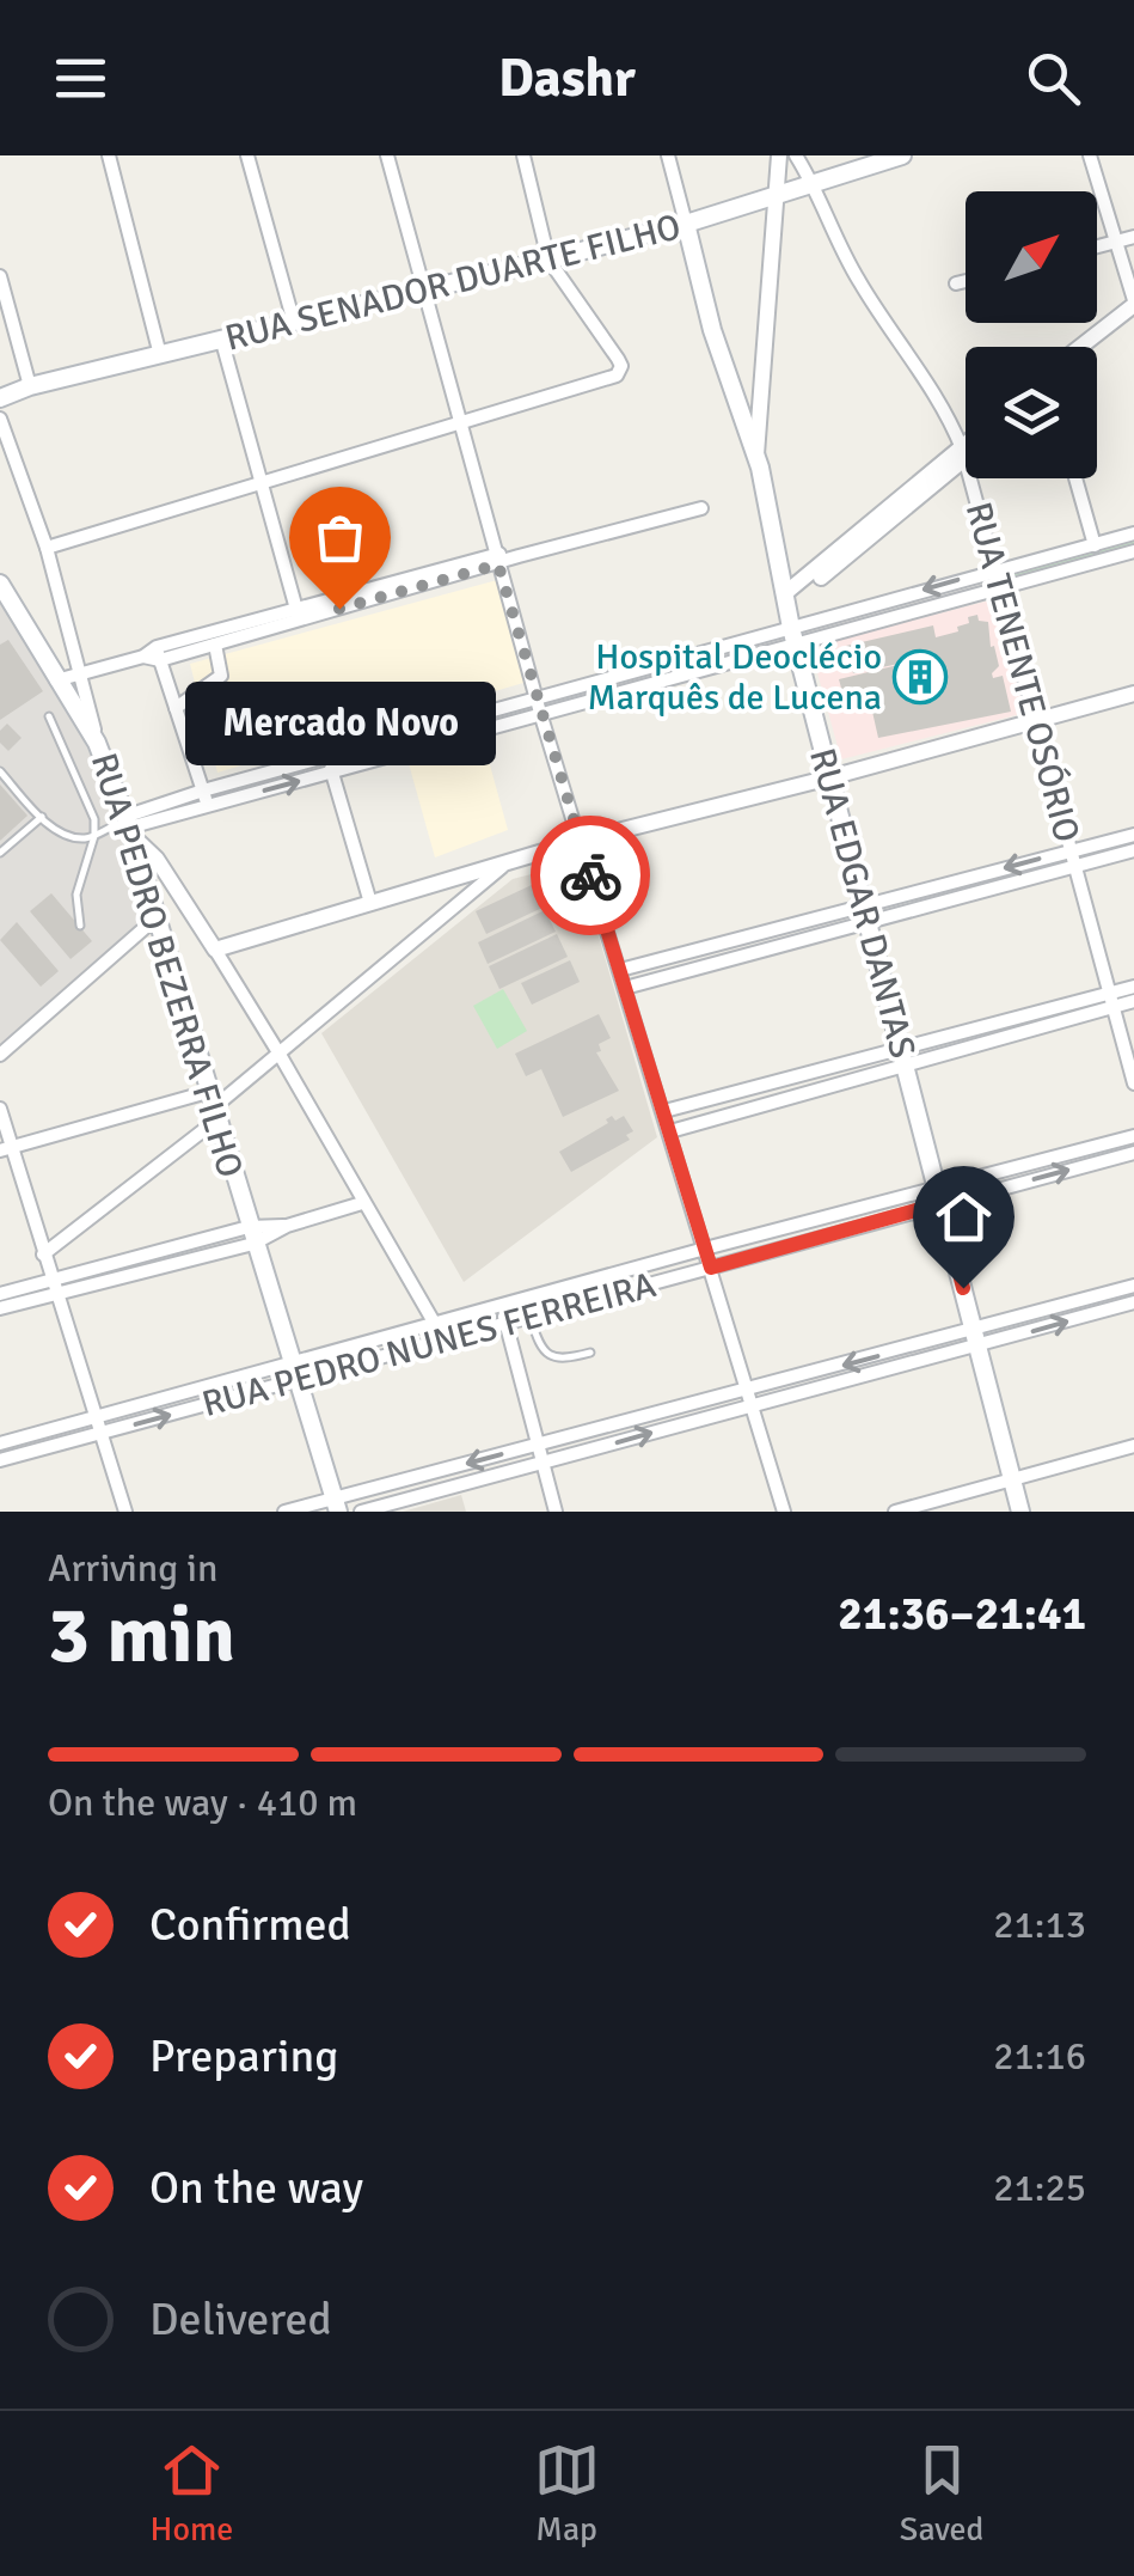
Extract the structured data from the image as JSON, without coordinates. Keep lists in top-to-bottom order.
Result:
{
  "streets": {
    "main road": ["RUA SENADOR DUARTE FILHO", "RUA EDGAR DANTAS", "RUA PEDRO BEZERRA FILHO"],
    "street": ["RUA TENENTE OSÓRIO", "RUA PEDRO NUNES FERREIRA"]
  },
  "crossings": [
    ["RUA SENADOR DUARTE FILHO", "RUA TENENTE OSÓRIO"],
    ["RUA SENADOR DUARTE FILHO", "RUA EDGAR DANTAS"],
    ["RUA EDGAR DANTAS", "RUA PEDRO NUNES FERREIRA"],
    ["RUA PEDRO BEZERRA FILHO", "RUA PEDRO NUNES FERREIRA"]
  ],
  "places": {
    "other": ["Mercado Novo"],
    "building": ["Hospital Deoclécio Marquês de Lucena"]
  },
  "north": "top right",
  "page": {
    "header": "Dashr",
    "bubble": "Mercado Novo",
    "heading": ["3 min", "Arriving in", "21:36–21:41"],
    "bar": "On the way · 410 m",
    "list": [
      ["Confirmed", "21:13"],
      ["Preparing", "21:16"],
      ["On the way", "21:25"],
      "Delivered"
    ],
    "tabs": ["Home", "Map", "Saved"]
  }
}
